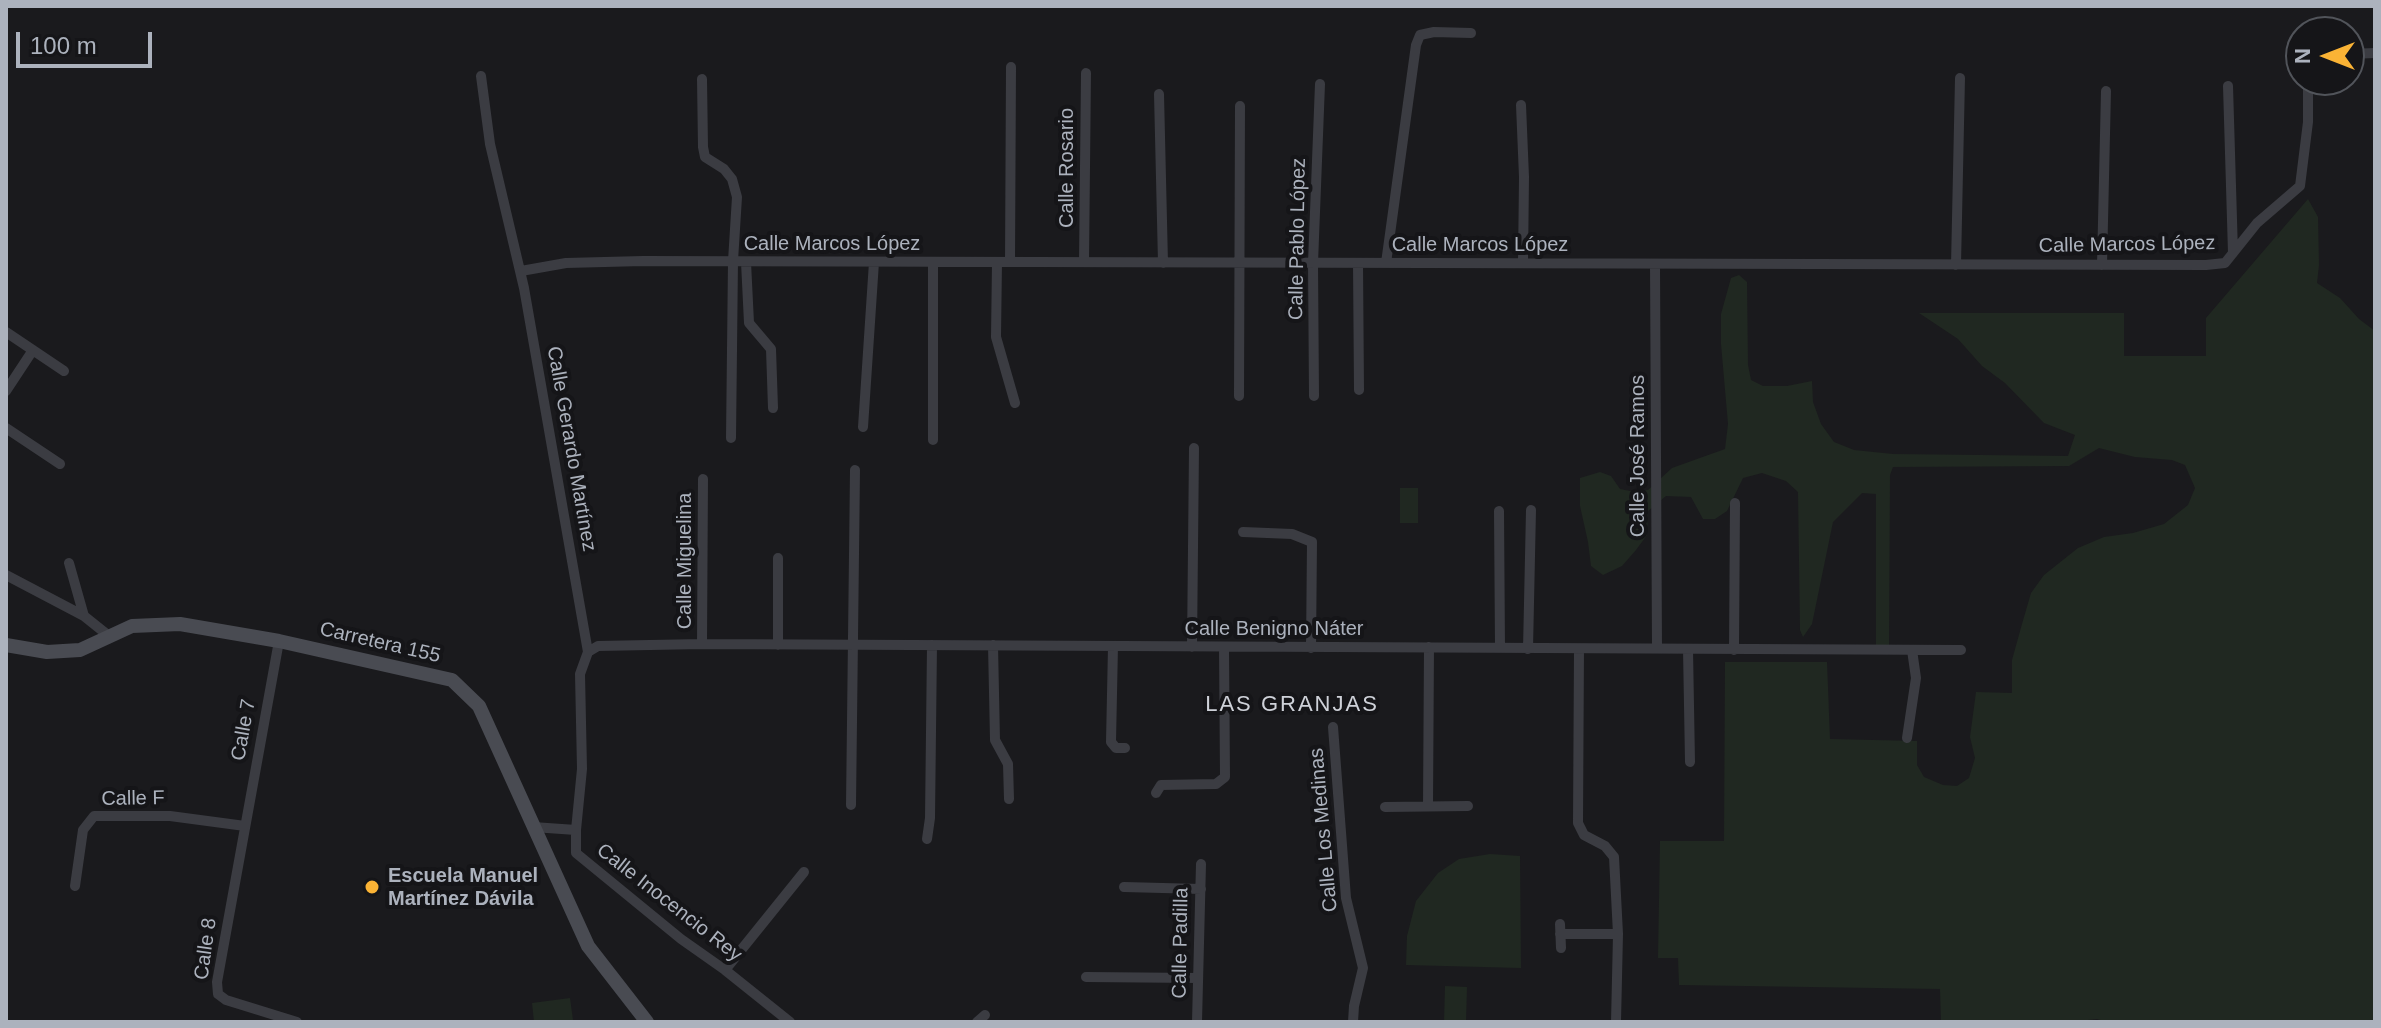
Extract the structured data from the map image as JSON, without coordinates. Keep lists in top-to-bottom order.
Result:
{
  "streets": {
    "street": [
      "Calle Rosario",
      "Calle Pablo López",
      "Calle Marcos López",
      "Calle Gerardo Martínez",
      "Calle José Ramos",
      "Calle Miguelina",
      "Calle Benigno Náter",
      "Carretera 155",
      "Calle 7",
      "Calle F",
      "Calle Los Medinas",
      "Calle Inocencio Rey",
      "Calle Padilla",
      "Calle 8"
    ]
  },
  "crossings": [
    ["Calle Rosario", "Calle Marcos López"],
    ["Calle Pablo López", "Calle Marcos López"],
    ["Calle Marcos López", "Calle Gerardo Martínez"],
    ["Calle Marcos López", "Calle José Ramos"],
    ["Calle Gerardo Martínez", "Calle Benigno Náter"],
    ["Calle Gerardo Martínez", "Calle Inocencio Rey"],
    ["Calle José Ramos", "Calle Benigno Náter"],
    ["Calle Miguelina", "Calle Benigno Náter"],
    ["Carretera 155", "Calle 7"],
    ["Carretera 155", "Calle Inocencio Rey"],
    ["Calle 7", "Calle F"],
    ["Calle 7", "Calle 8"],
    ["Calle F", "Calle 8"]
  ],
  "districts": ["LAS GRANJAS"],
  "places": ["Escuela Manuel Martínez Dávila"],
  "scale_bar": "100 m",
  "north": "left"
}
